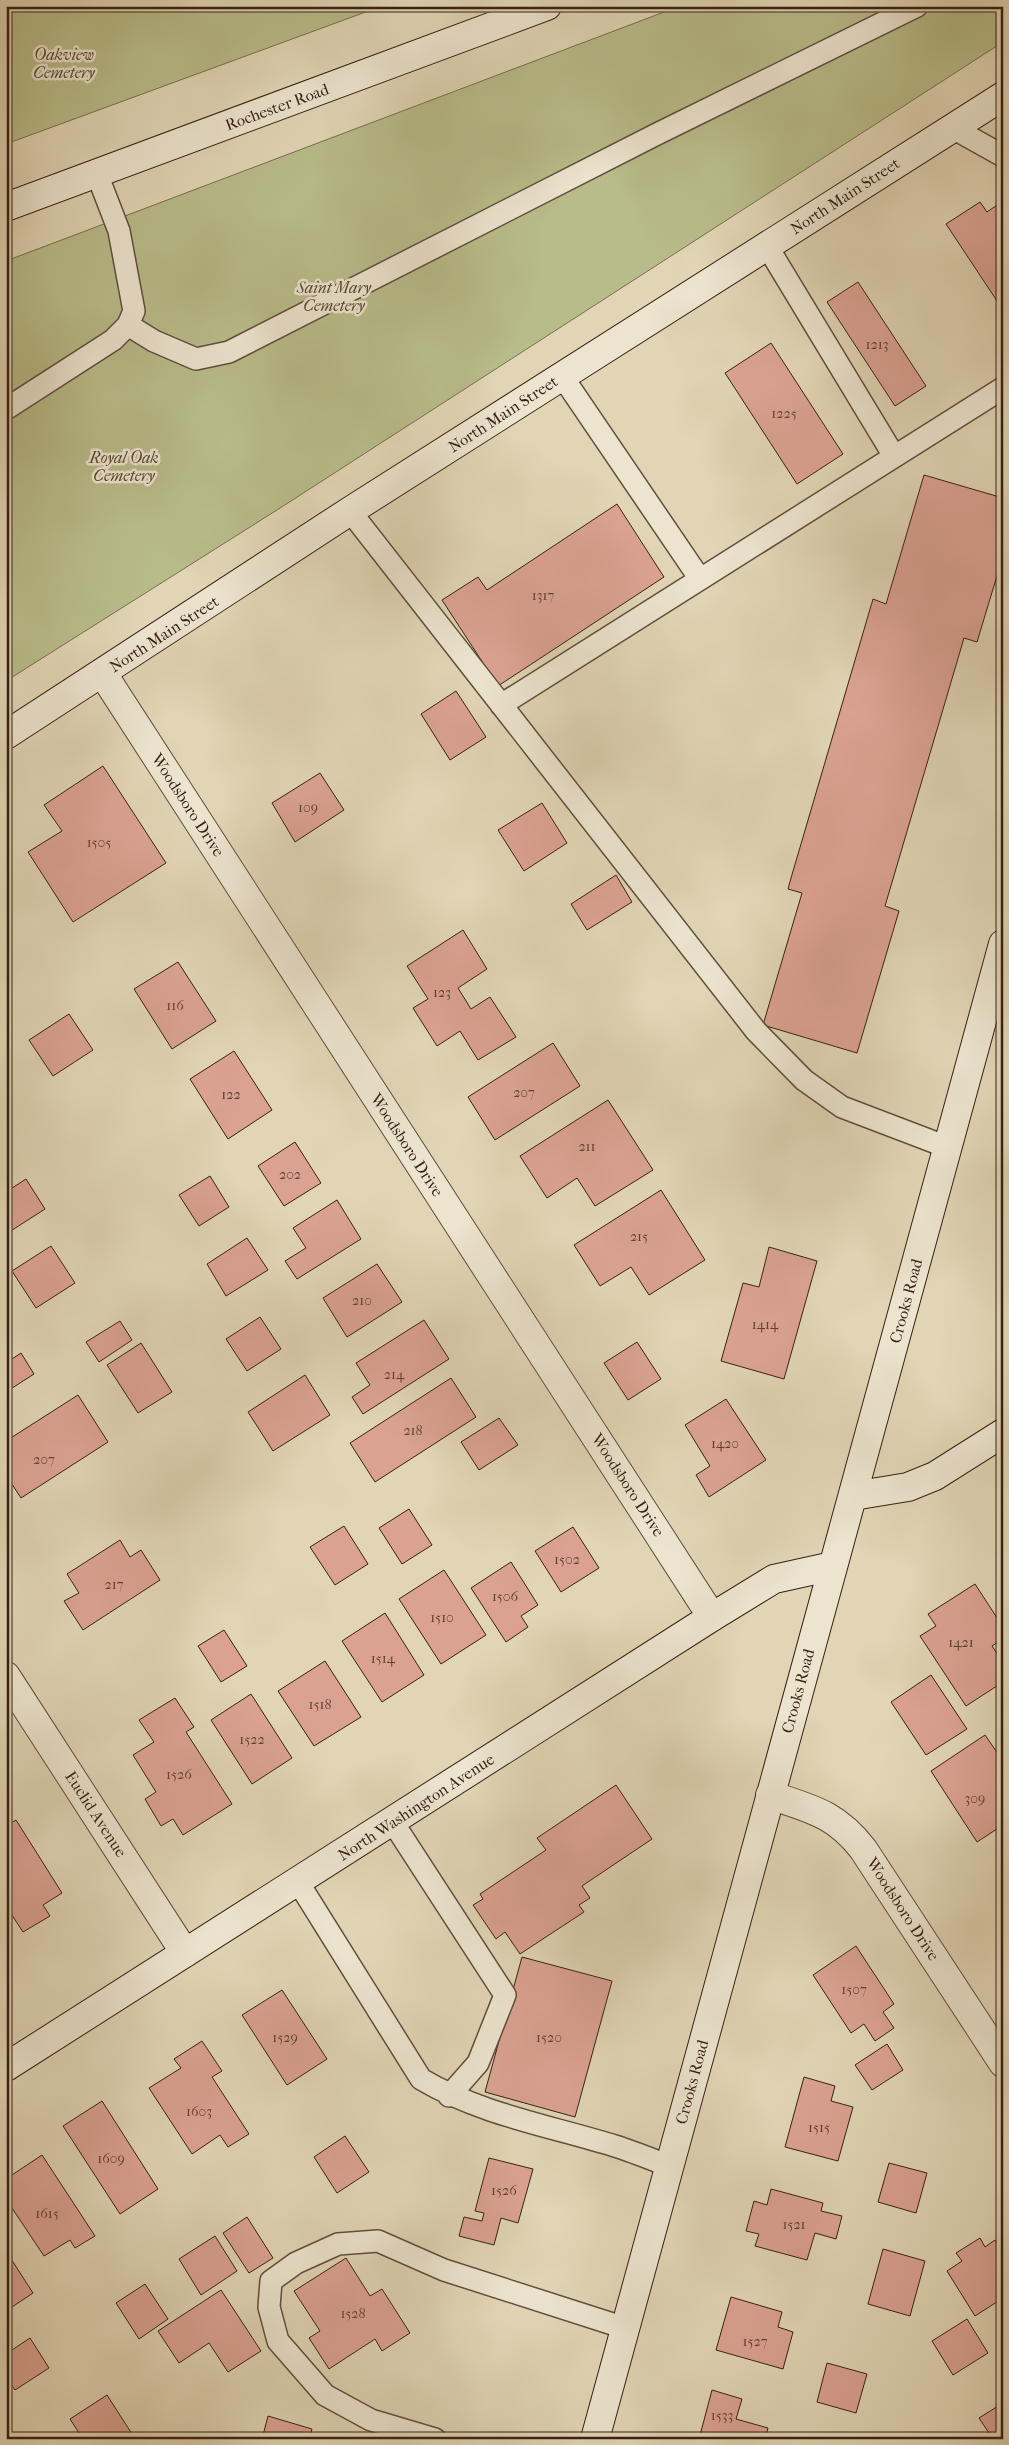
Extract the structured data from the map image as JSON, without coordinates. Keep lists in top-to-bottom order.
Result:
{
  "streets": {
    "main road": [
      "Rochester Road",
      "North Main Street",
      "Woodsboro Drive",
      "Crooks Road",
      "North Washington Avenue",
      "Euclid Avenue"
    ]
  },
  "crossings": [
    ["North Main Street", "Woodsboro Drive"],
    ["Woodsboro Drive", "Crooks Road"],
    ["Woodsboro Drive", "North Washington Avenue"],
    ["Crooks Road", "North Washington Avenue"],
    ["North Washington Avenue", "Euclid Avenue"]
  ],
  "parks": ["Oakview Cemetery", "Saint Mary Cemetery", "Royal Oak Cemetery"],
  "house_numbers": [
    "1213",
    "1225",
    "1317",
    "109",
    "1505",
    "123",
    "116",
    "207",
    "122",
    "211",
    "202",
    "215",
    "210",
    "1414",
    "214",
    "218",
    "1420",
    "207",
    "1502",
    "217",
    "1506",
    "1510",
    "1421",
    "1514",
    "1518",
    "1522",
    "1526",
    "309",
    "1507",
    "1529",
    "1520",
    "1603",
    "1515",
    "1609",
    "1526",
    "1615",
    "1521",
    "1528",
    "1527",
    "1533"
  ]
}
